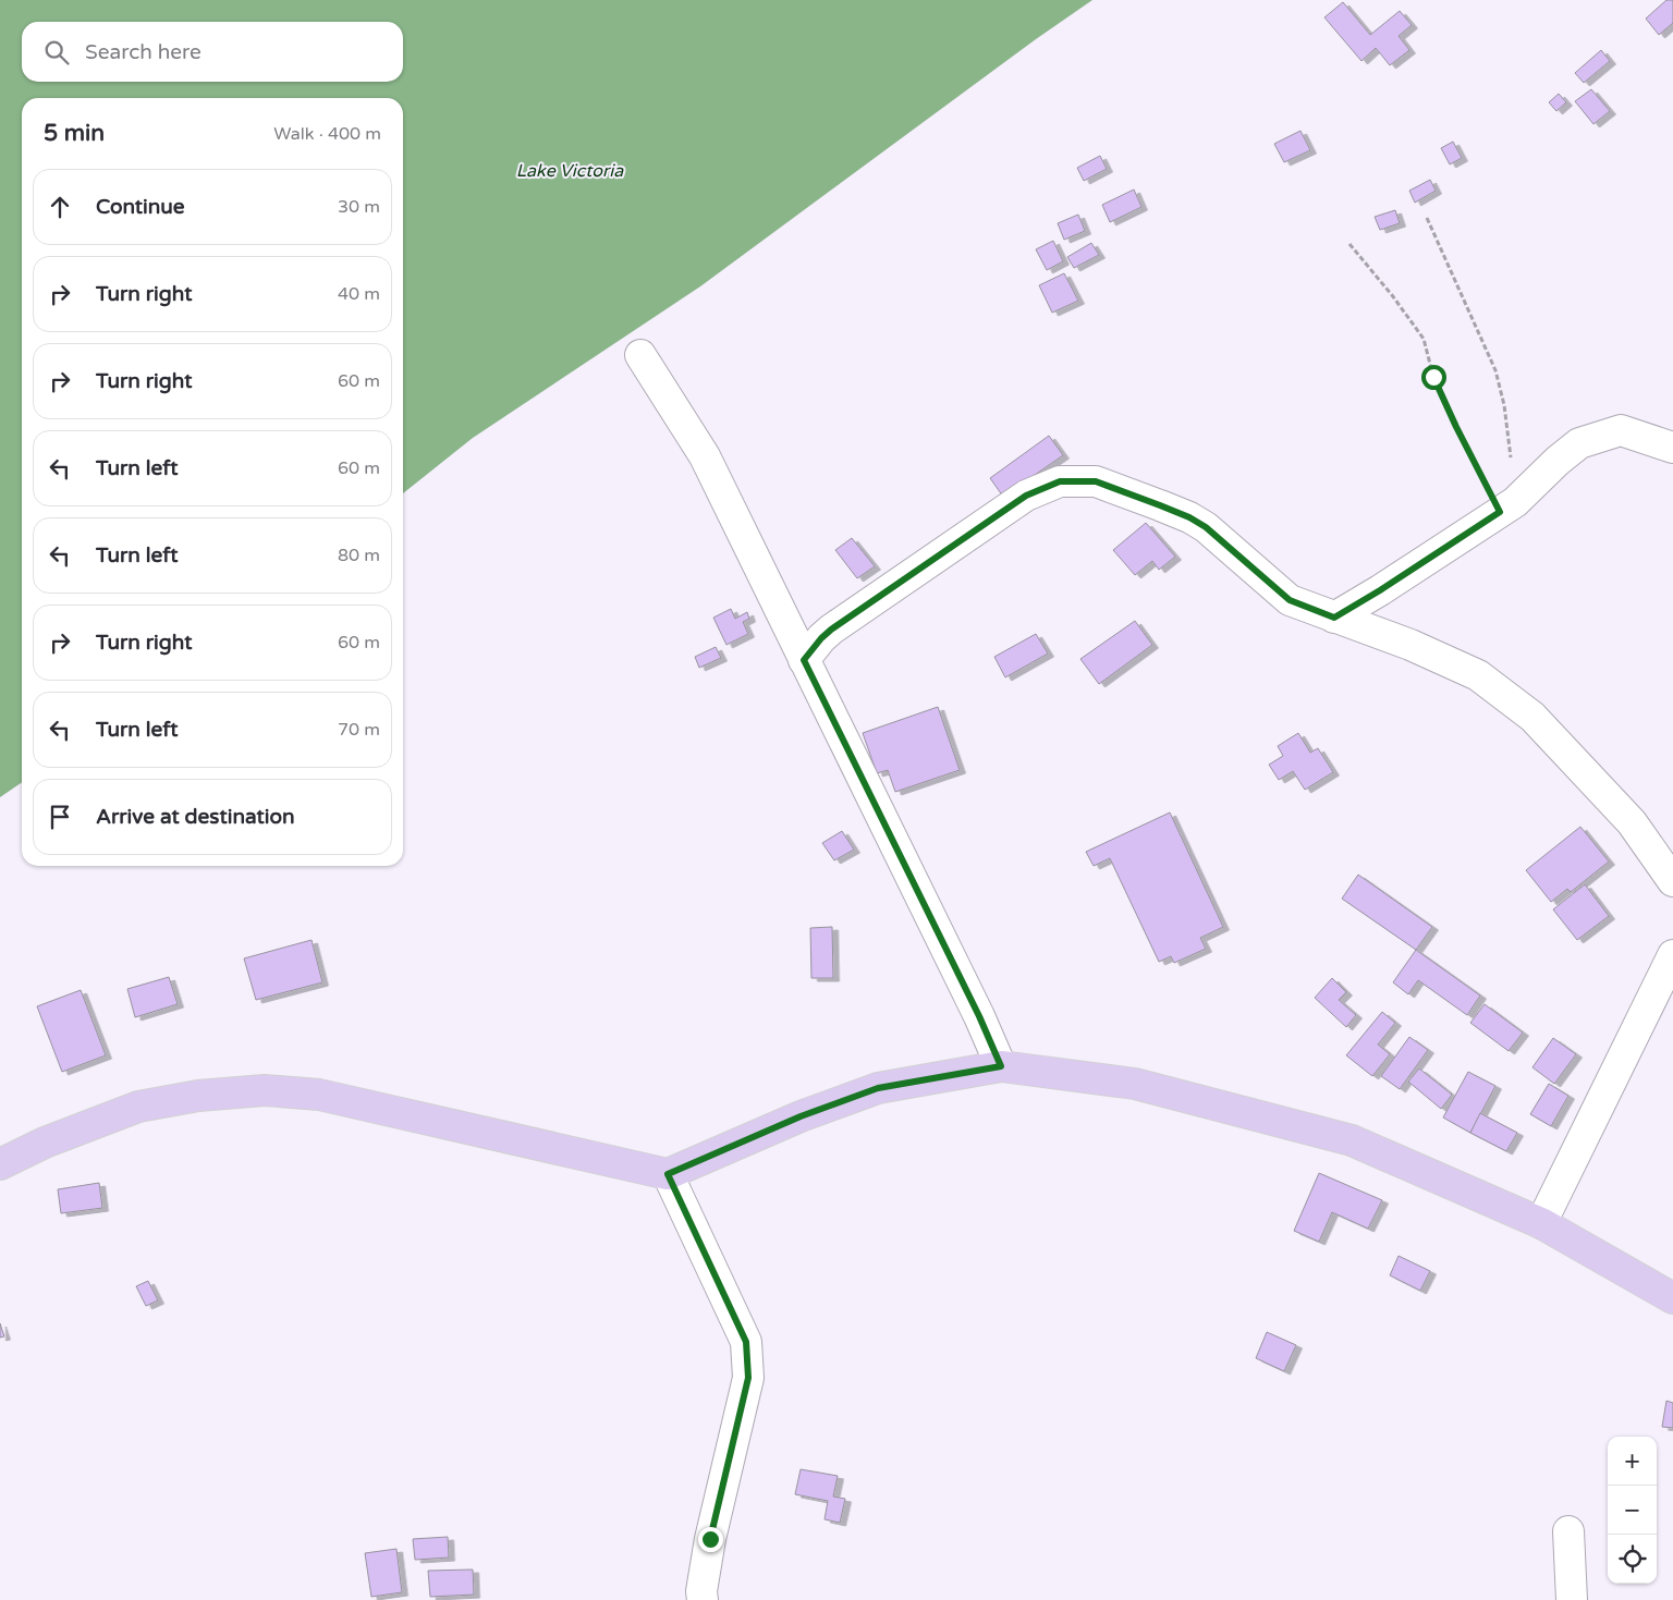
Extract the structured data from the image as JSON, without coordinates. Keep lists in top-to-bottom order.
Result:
{
  "water": ["Lake Victoria"],
  "page": {
    "search": "Search here",
    "heading": ["5 min", "Walk · 400 m"],
    "list": [
      ["Continue", "30 m"],
      ["Turn right", "40 m"],
      ["Turn right", "60 m"],
      ["Turn left", "60 m"],
      ["Turn left", "80 m"],
      ["Turn right", "60 m"],
      ["Turn left", "70 m"],
      "Arrive at destination"
    ],
    "map_buttons": ["+", "−"]
  }
}
